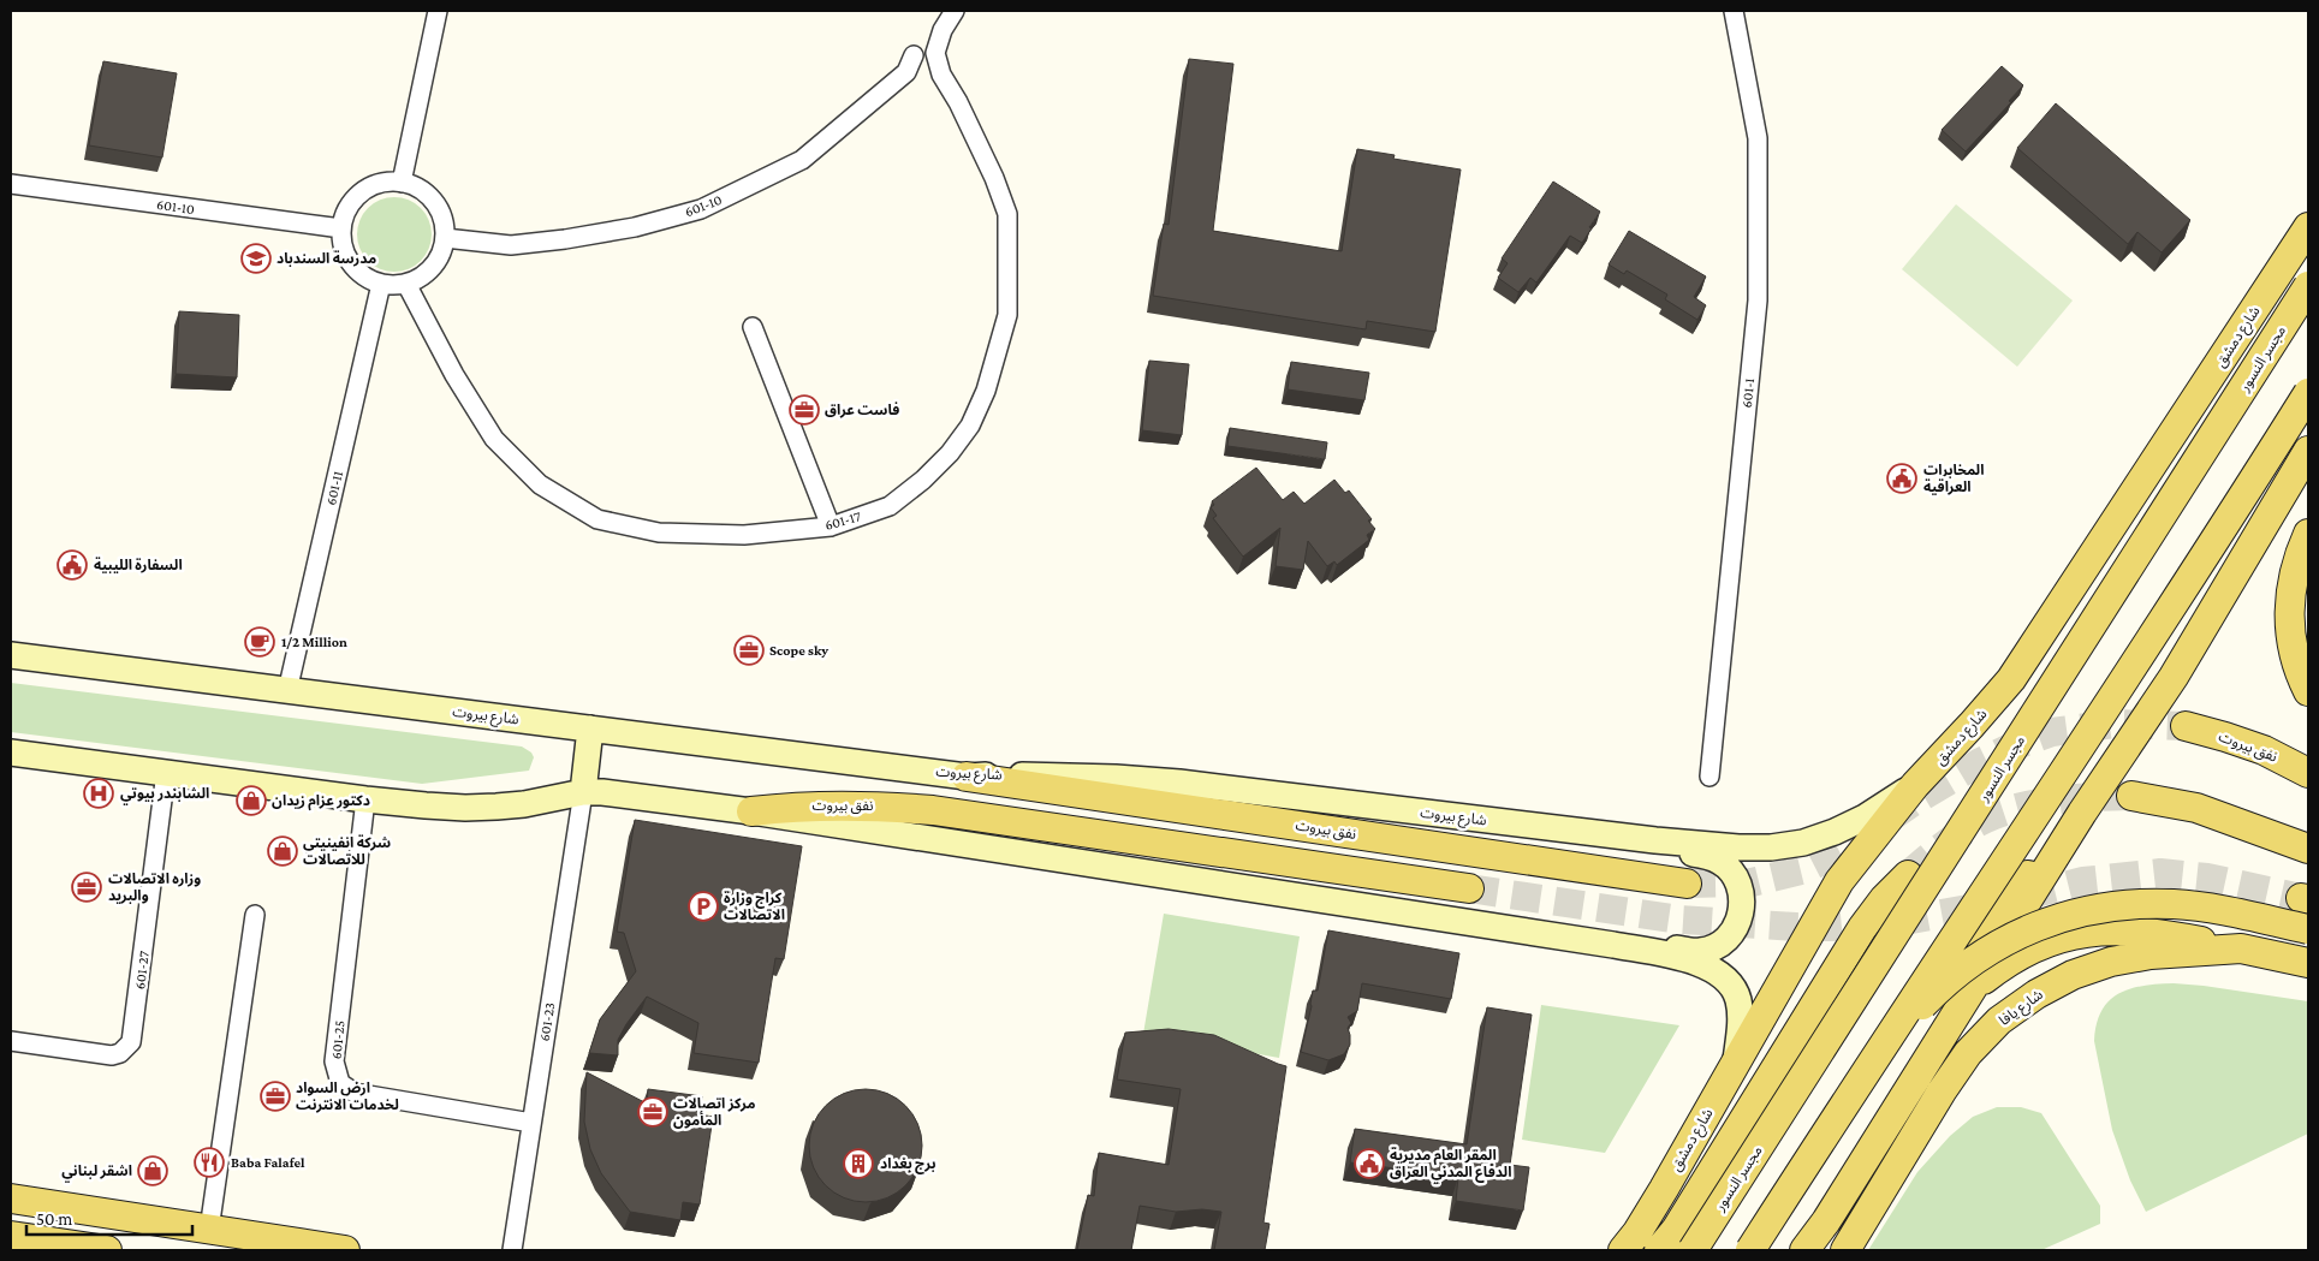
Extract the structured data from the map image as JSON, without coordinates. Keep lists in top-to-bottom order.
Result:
{
  "streets": {
    "main road": [
      "شارع دمشق",
      "مجسر النسور",
      "شارع بيروت",
      "نفق بيروت",
      "شارع يافا"
    ],
    "street": [
      "601-10",
      "601-1",
      "601-11",
      "601-17",
      "601-27",
      "601-23",
      "601-25"
    ]
  },
  "crossings": [
    ["601-10", "601-11"],
    ["601-10", "601-17"],
    ["شارع دمشق", "شارع بيروت"],
    ["601-11", "601-17"],
    ["601-11", "شارع بيروت"],
    ["شارع بيروت", "نفق بيروت"],
    ["601-23", "601-25"]
  ],
  "places": {
    "school or university": ["مدرسة السندباد"],
    "office": [
      "فاست عراق",
      "Scope sky",
      "وزاره الاتصالات والبريد",
      "ارض السواد لخدمات الانترنت",
      "مركز اتصالات المأمون"
    ],
    "public building": ["المخابرات العراقية", "السفارة الليبية", "المقر العام مديرية الدفاع المدني العراق"],
    "cafe": ["1/2 Million"],
    "hospital": ["الشابندر بيوتي"],
    "shop": ["دكتور عزام زيدان", "شركة انفينيتي للاتصالات", "اشقر لبناني"],
    "parking": ["كراج وزارة الاتصالات"],
    "restaurant": ["Baba Falafel"],
    "building": ["برج بغداد"]
  },
  "scale_bar": "50 m"
}
